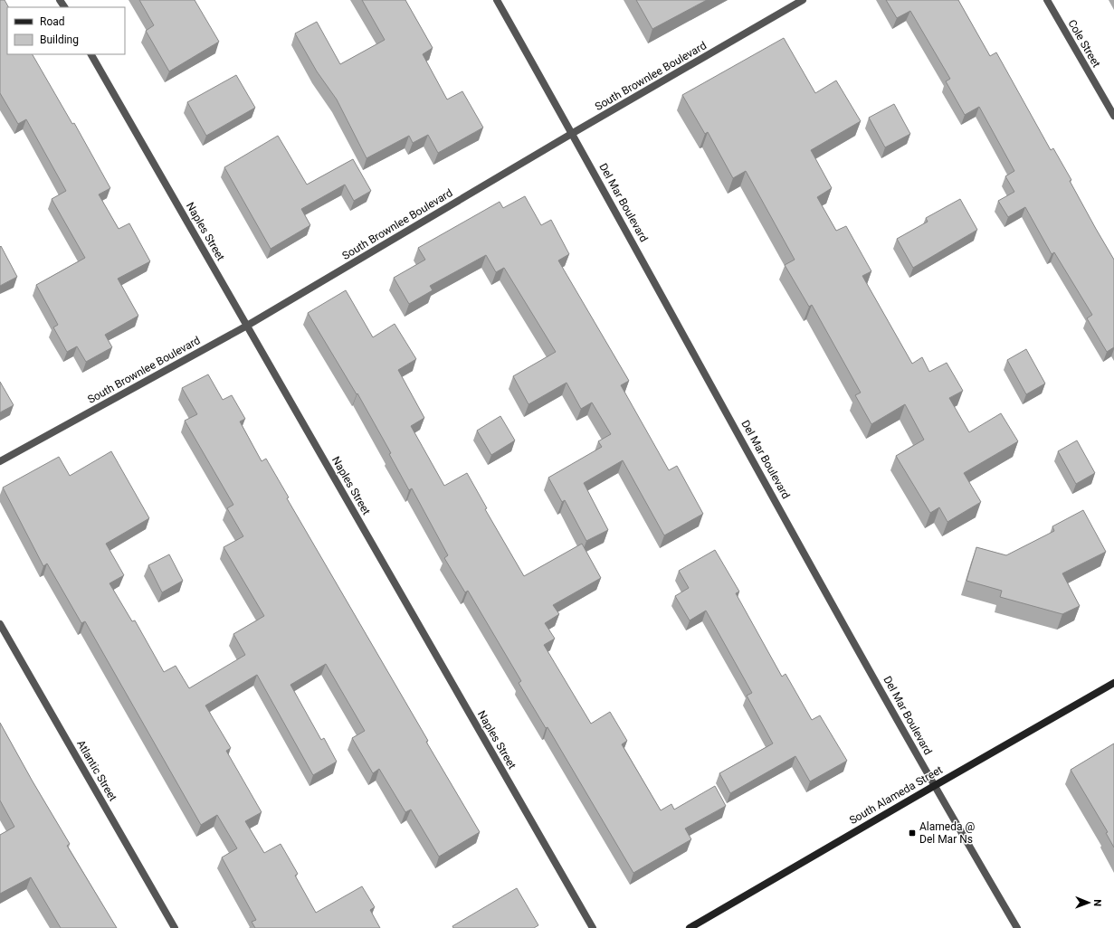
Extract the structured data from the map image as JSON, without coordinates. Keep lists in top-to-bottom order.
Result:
{
  "streets": {
    "main road": ["South Alameda Street"],
    "street": [
      "Cole Street",
      "South Brownlee Boulevard",
      "Del Mar Boulevard",
      "Naples Street",
      "Atlantic Street"
    ]
  },
  "crossings": [
    ["South Brownlee Boulevard", "Del Mar Boulevard"],
    ["South Brownlee Boulevard", "Naples Street"],
    ["Del Mar Boulevard", "South Alameda Street"]
  ],
  "places": {
    "transit": ["Alameda @ Del Mar Ns"]
  },
  "legend": ["Road", "Building"],
  "north": "right"
}
